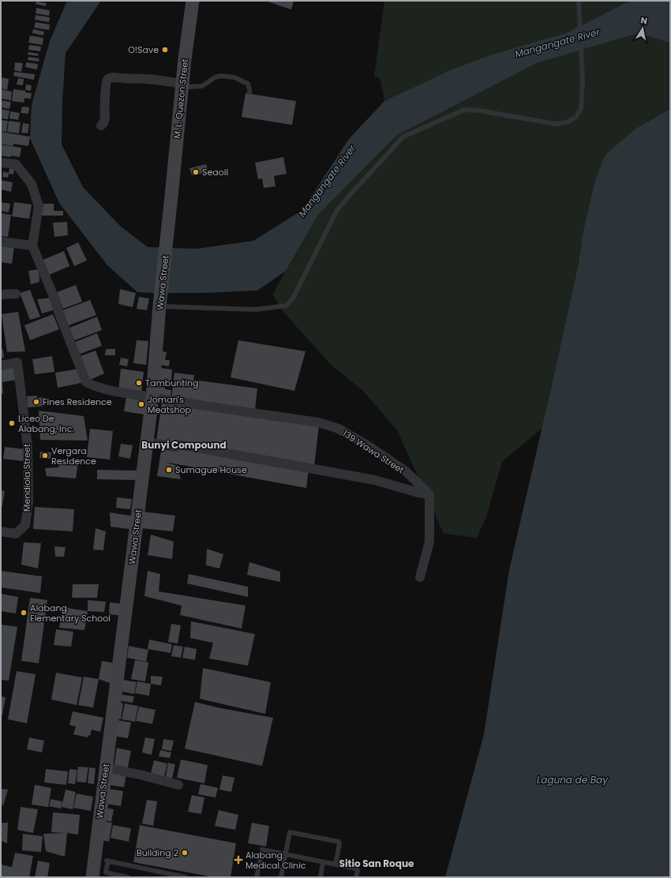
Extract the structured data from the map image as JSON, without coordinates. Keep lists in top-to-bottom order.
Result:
{
  "streets": {
    "main road": ["M. L. Quezon Street", "Wawa Street"],
    "street": ["139 Wawa Street", "Mendiola Street"]
  },
  "crossings": [
    ["M. L. Quezon Street", "Wawa Street"],
    ["Wawa Street", "139 Wawa Street"]
  ],
  "districts": ["Bunyi Compound", "Sitio San Roque"],
  "water": ["Mangangate River", "Laguna de Bay"],
  "places": {
    "other": [
      "O!Save",
      "Seaoil",
      "Tambunting",
      "Fines Residence",
      "Jomari's Meatshop",
      "Liceo De Alabang, Inc.",
      "Vergara Residence",
      "Sumague House",
      "Alabang Elementary School",
      "Building 2"
    ],
    "health": ["Alabang Medical Clinic"]
  },
  "north": "top"
}
